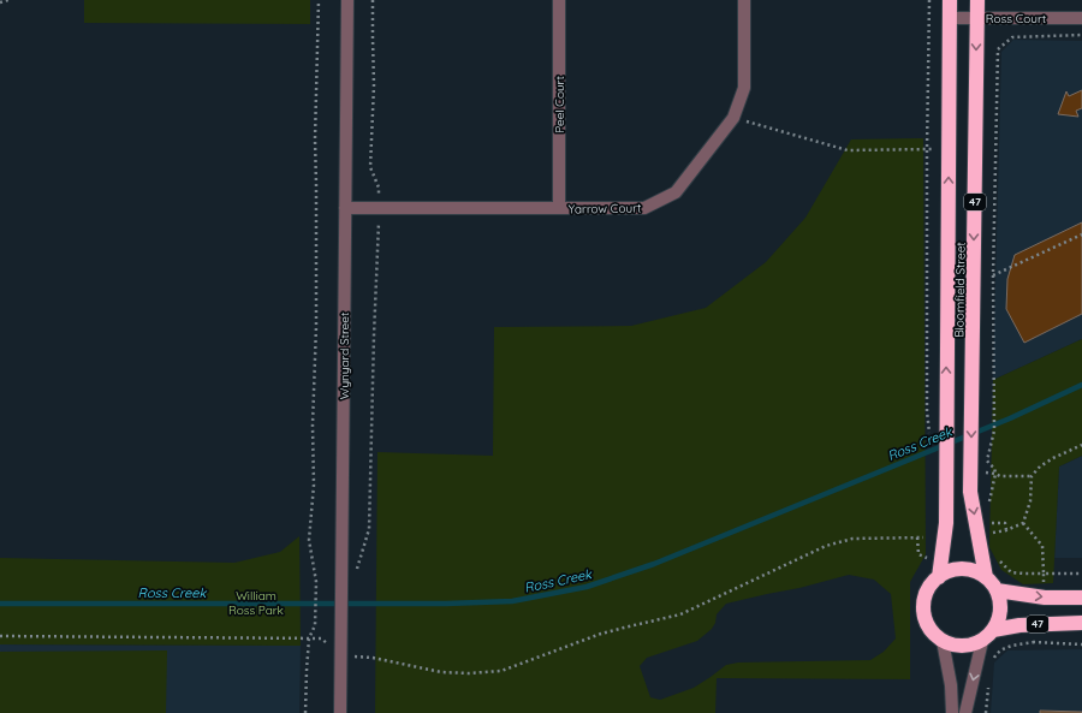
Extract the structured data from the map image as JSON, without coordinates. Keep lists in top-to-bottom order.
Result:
{
  "streets": {
    "highway": ["47", "Bloomfield Street"],
    "street": [
      "Ross Court",
      "Peel Court",
      "Yarrow Court",
      "Wynyard Street"
    ]
  },
  "crossings": [
    ["Ross Court", "Bloomfield Street"],
    ["Peel Court", "Yarrow Court"],
    ["47", "Bloomfield Street"],
    ["Yarrow Court", "Wynyard Street"]
  ],
  "water": ["Ross Creek"],
  "parks": ["William Ross Park"]
}
